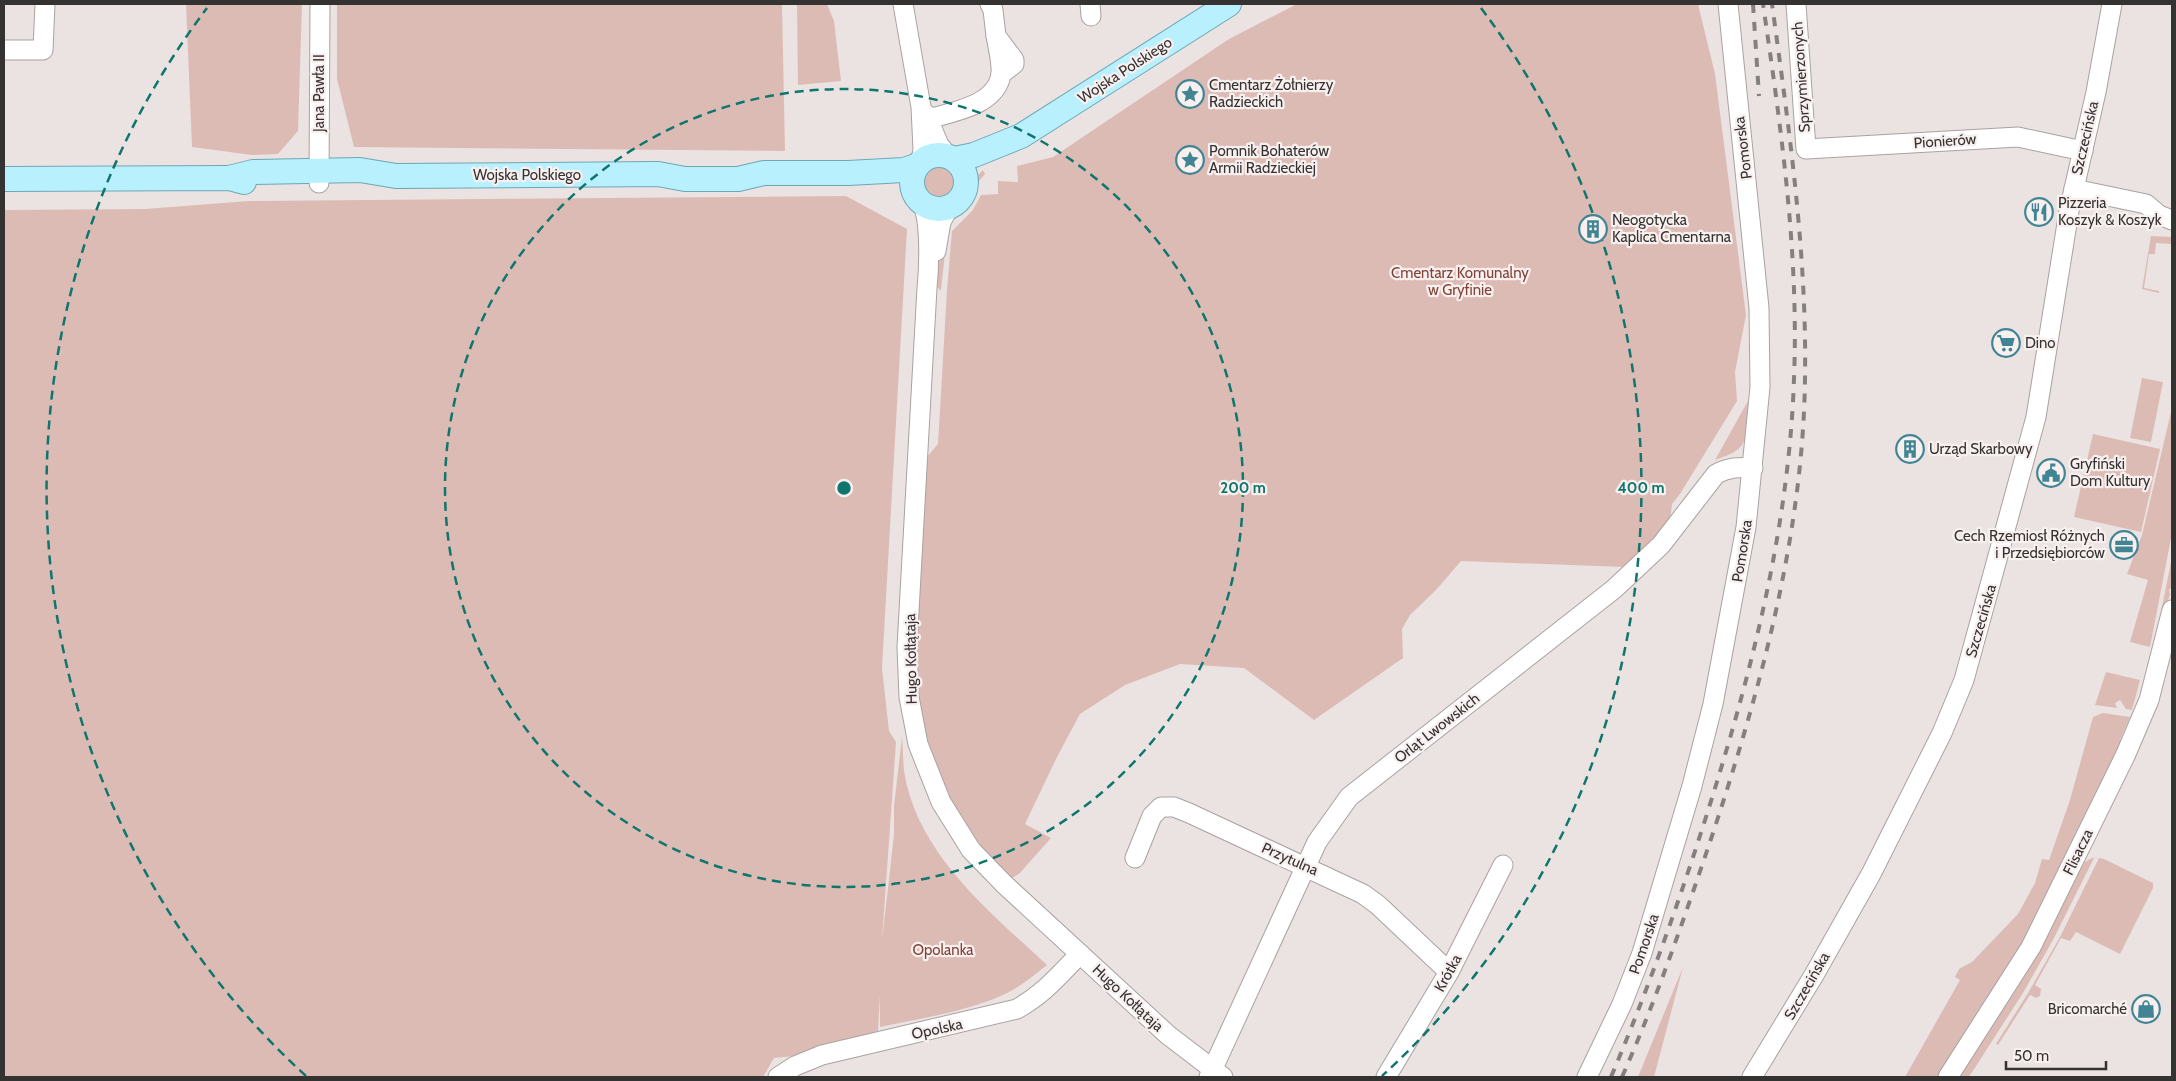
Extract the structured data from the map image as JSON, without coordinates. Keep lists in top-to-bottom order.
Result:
{
  "streets": {
    "main road": ["Wojska Polskiego"],
    "street": [
      "Sprzymierzonych",
      "Jana Pawła II",
      "Szczecińska",
      "Pionierów",
      "Pomorska",
      "Hugo Kołłątaja",
      "Orląt Lwowskich",
      "Flisacza",
      "Przytulna",
      "Krótka",
      "Opolska"
    ]
  },
  "crossings": [
    ["Wojska Polskiego", "Jana Pawła II"],
    ["Wojska Polskiego", "Hugo Kołłątaja"],
    ["Sprzymierzonych", "Pionierów"],
    ["Szczecińska", "Pionierów"],
    ["Pomorska", "Orląt Lwowskich"],
    ["Hugo Kołłątaja", "Orląt Lwowskich"],
    ["Hugo Kołłątaja", "Opolska"],
    ["Orląt Lwowskich", "Przytulna"],
    ["Przytulna", "Krótka"]
  ],
  "parks": ["Cmentarz Komunalny w Gryfinie", "Opolanka"],
  "places": {
    "place": ["Cmentarz Żołnierzy Radzieckich", "Pomnik Bohaterów Armii Radzieckiej"],
    "restaurant": ["Pizzeria Koszyk & Koszyk"],
    "building": ["Neogotycka Kaplica Cmentarna", "Urząd Skarbowy"],
    "supermarket": ["Dino"],
    "public building": ["Gryfiński Dom Kultury"],
    "office": ["Cech Rzemiosł Różnych i Przedsiębiorców"],
    "shop": ["Bricomarché"]
  },
  "scale_bar": "50 m",
  "rings": ["200 m", "400 m"]
}
